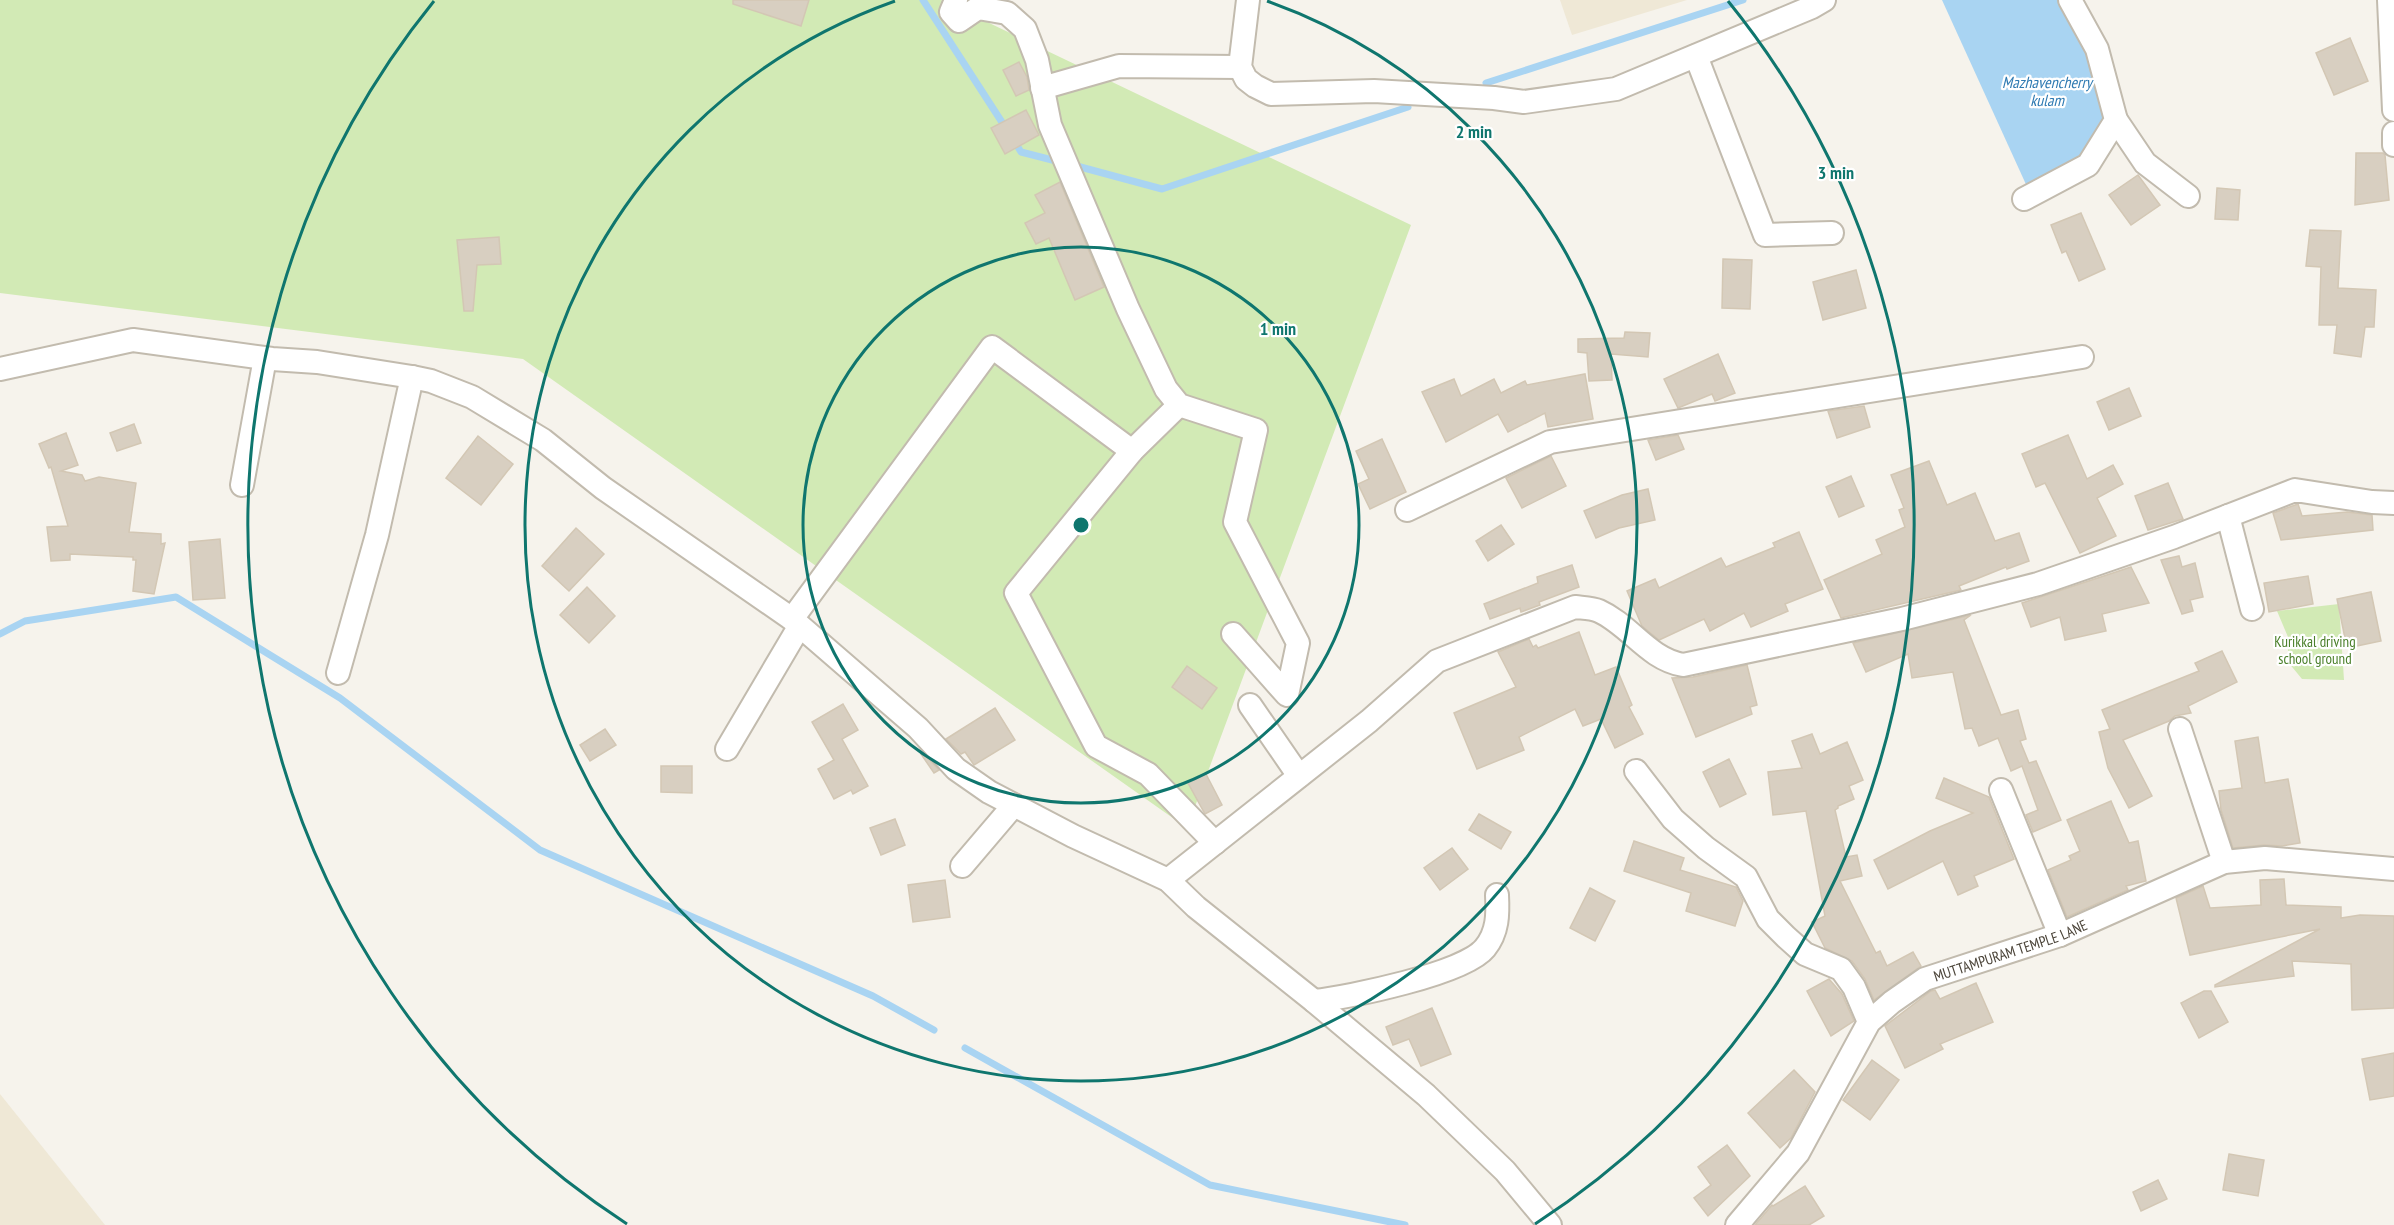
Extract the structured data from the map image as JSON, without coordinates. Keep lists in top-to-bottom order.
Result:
{
  "streets": {
    "street": ["MUTTAMPURAM TEMPLE LANE"]
  },
  "water": ["Mazhavencherry kulam"],
  "parks": ["Kurikkal driving school ground"],
  "rings": ["2 min", "3 min", "1 min"]
}
